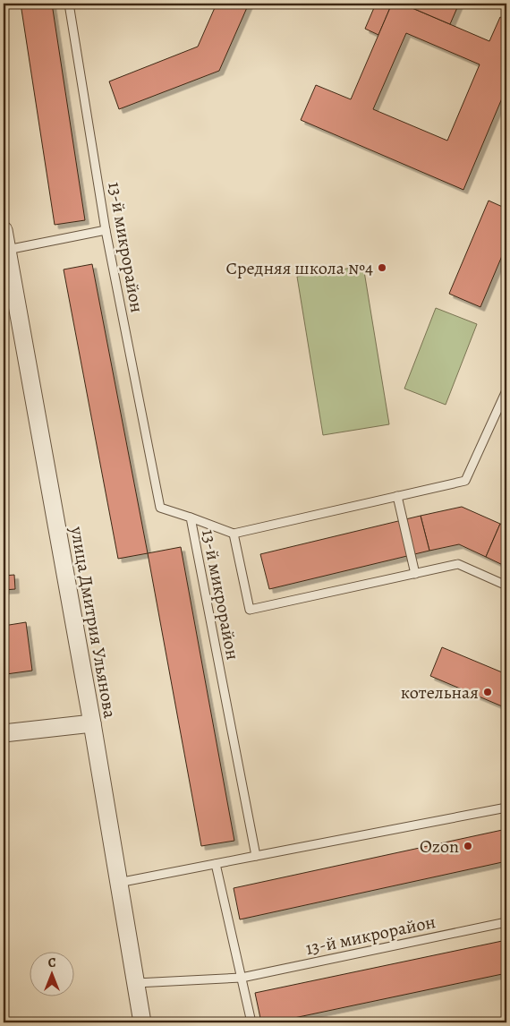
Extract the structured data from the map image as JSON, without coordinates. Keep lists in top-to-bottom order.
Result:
{
  "streets": {
    "street": ["улица Дмитрия Ульянова"],
    "lane": ["13-й микрорайон"]
  },
  "crossings": [
    ["13-й микрорайон", "улица Дмитрия Ульянова"]
  ],
  "places": ["Средняя школа №4", "котельная", "Ozon"],
  "north": "top"
}
